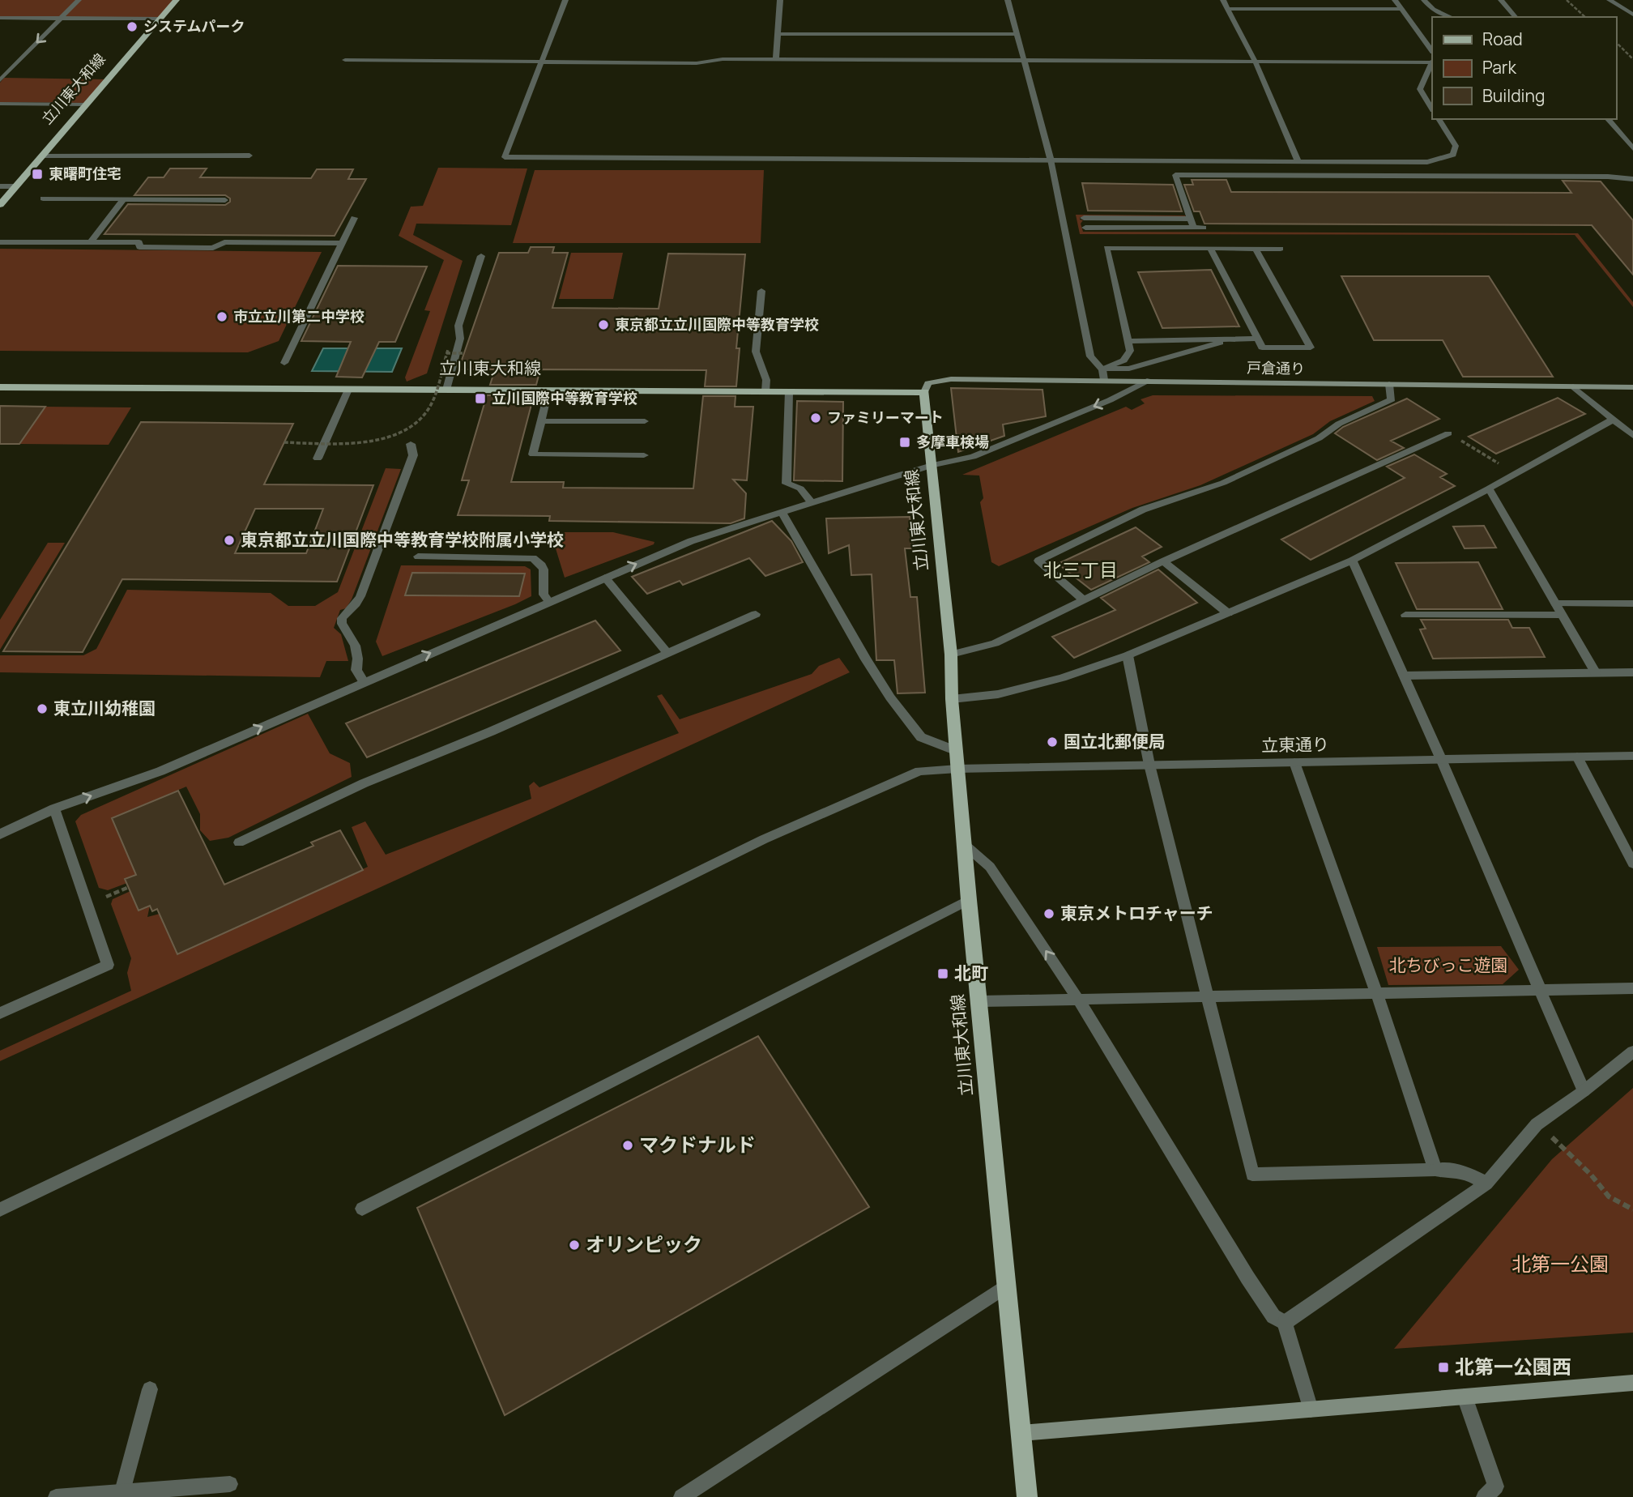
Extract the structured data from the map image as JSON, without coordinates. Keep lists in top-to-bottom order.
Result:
{
  "streets": {
    "main road": ["立川東大和線"],
    "street": ["戸倉通り", "立東通り"]
  },
  "crossings": [
    ["立川東大和線", "戸倉通り"],
    ["立川東大和線", "立東通り"]
  ],
  "districts": ["北三丁目"],
  "parks": ["北ちびっこ遊園", "北第一公園"],
  "places": {
    "other": [
      "システムパーク",
      "市立立川第二中学校",
      "東京都立立川国際中等教育学校",
      "ファミリーマート",
      "東京都立立川国際中等教育学校附属小学校",
      "東立川幼稚園",
      "国立北郵便局",
      "東京メトロチャーチ",
      "マクドナルド",
      "オリンピック"
    ],
    "transit": [
      "東曙町住宅",
      "立川国際中等教育学校",
      "多摩車検場",
      "北町",
      "北第一公園西"
    ]
  },
  "legend": ["Road", "Park", "Building"]
}
